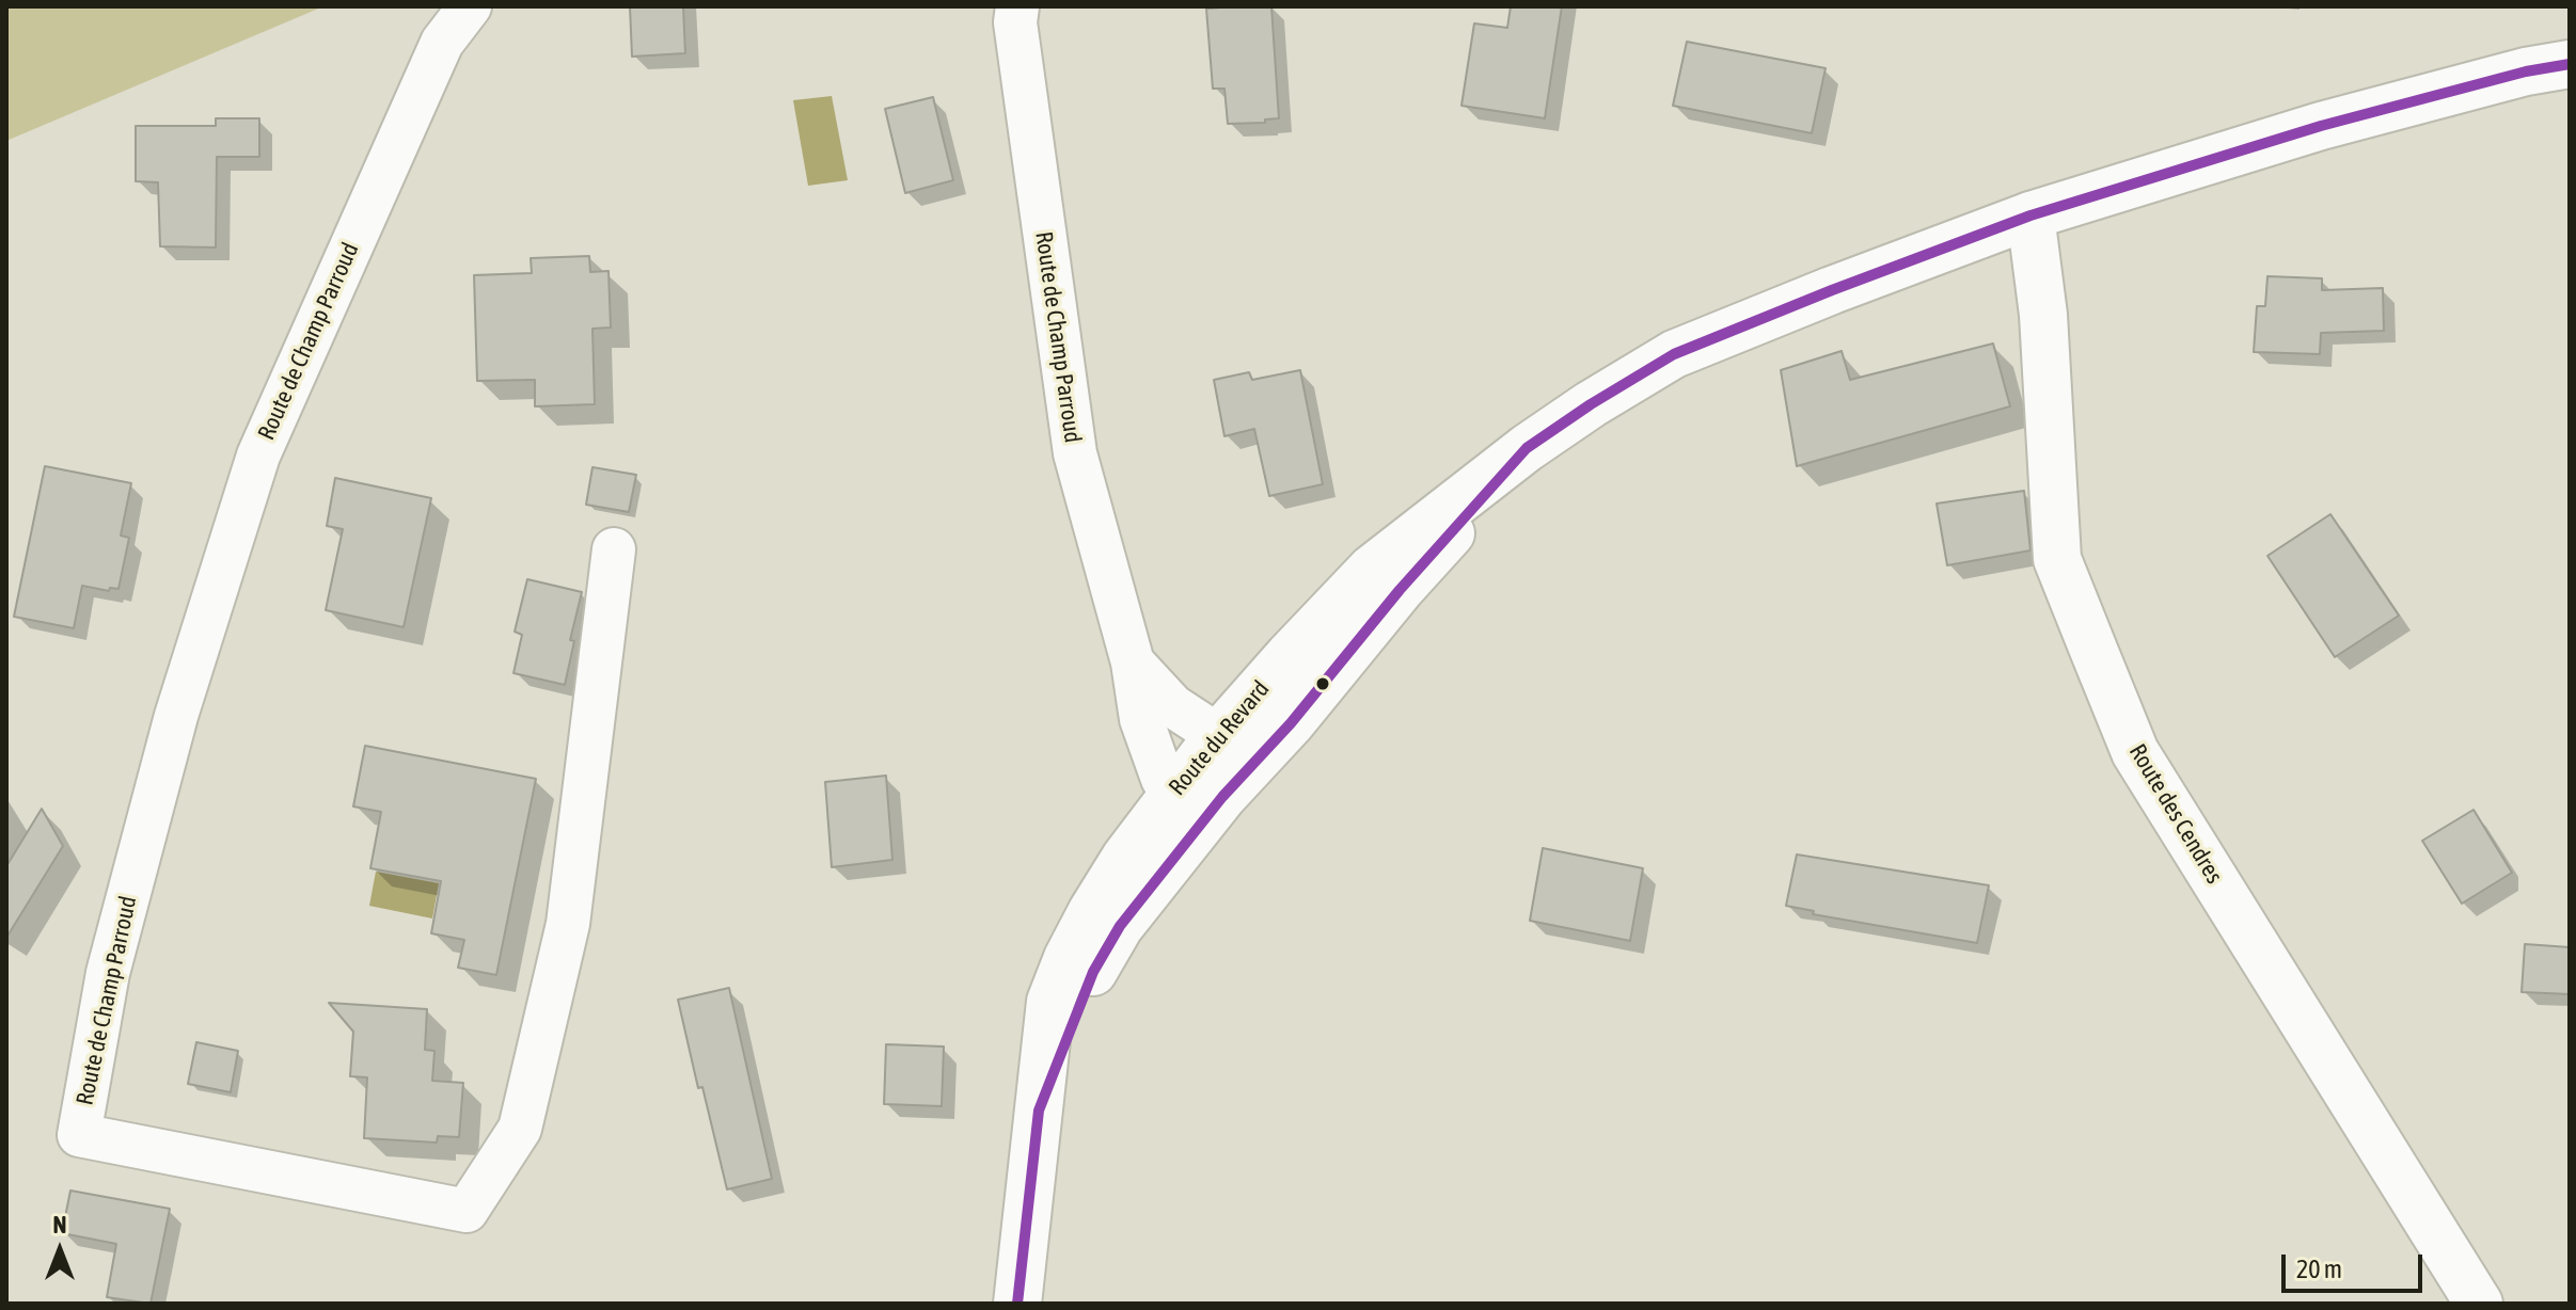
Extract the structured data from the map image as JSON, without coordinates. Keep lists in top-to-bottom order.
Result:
{
  "streets": {
    "main road": ["Route du Revard", "Route des Cendres"],
    "street": ["Route de Champ Parroud"]
  },
  "crossings": [
    ["Route de Champ Parroud", "Route du Revard"],
    ["Route du Revard", "Route des Cendres"]
  ],
  "scale_bar": "20 m",
  "north": "top"
}
